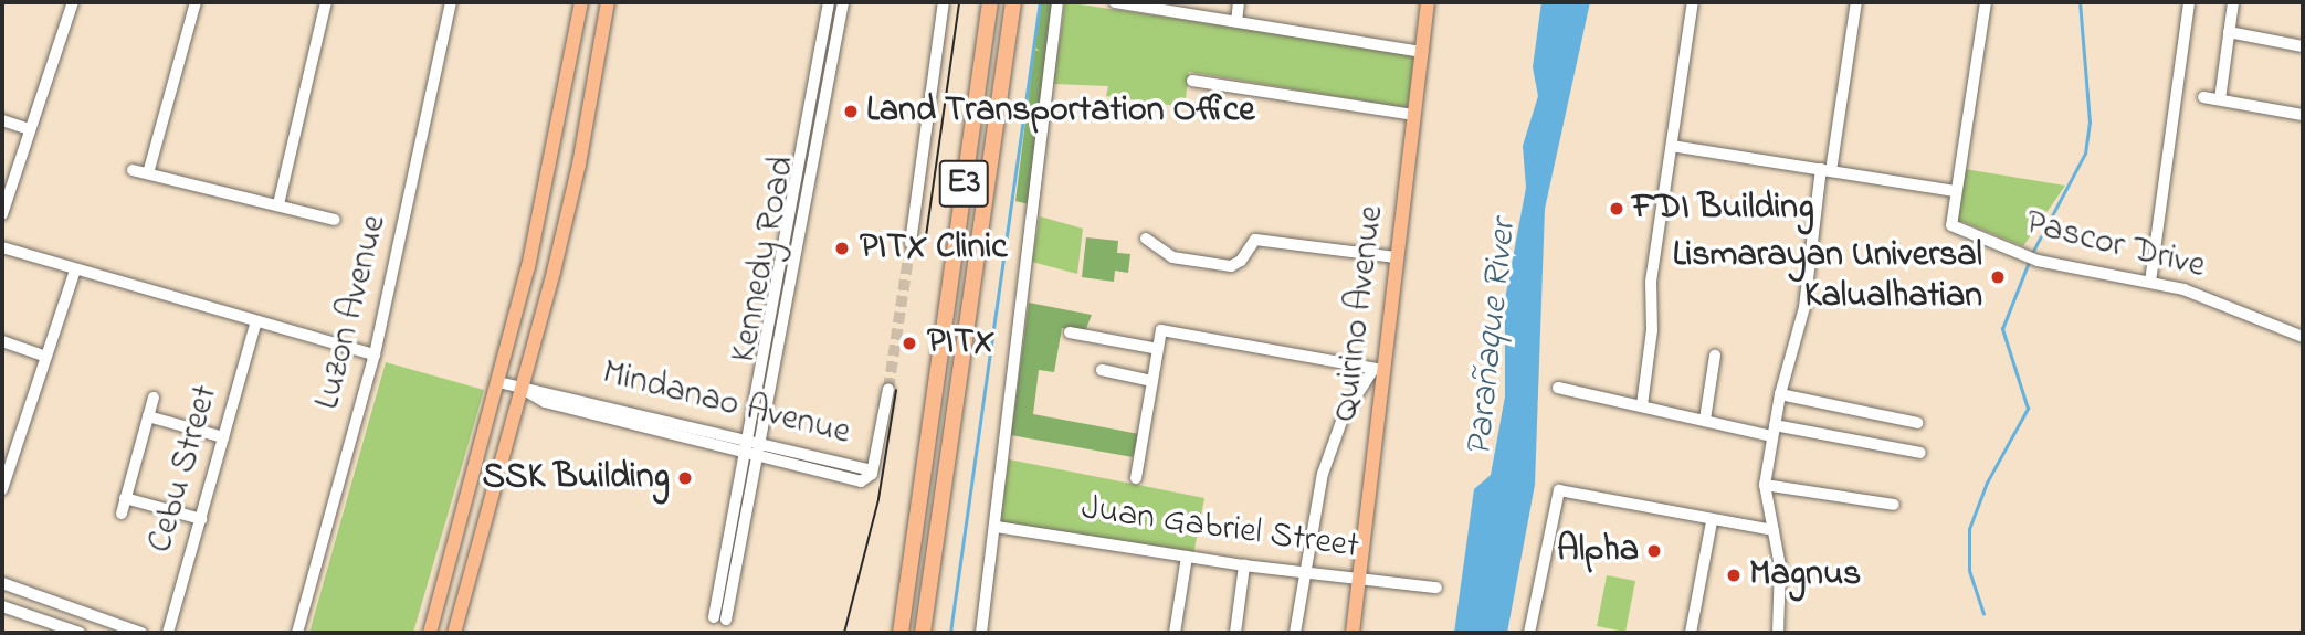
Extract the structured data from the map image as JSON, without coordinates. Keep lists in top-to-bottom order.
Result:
{
  "streets": {
    "highway": ["E3"],
    "main road": ["Quirino Avenue"],
    "street": [
      "Pascor Drive",
      "Kennedy Road",
      "Luzon Avenue",
      "Mindanao Avenue",
      "Cebu Street",
      "Juan Gabriel Street"
    ]
  },
  "crossings": [
    ["Kennedy Road", "Mindanao Avenue"],
    ["Quirino Avenue", "Juan Gabriel Street"]
  ],
  "water": ["Parañaque River"],
  "places": [
    "Land Transportation Office",
    "FDI Building",
    "PITX Clinic",
    "Lismarayan Universal Kalualhatian",
    "PITX",
    "SSK Building",
    "Alpha",
    "Magnus"
  ]
}
